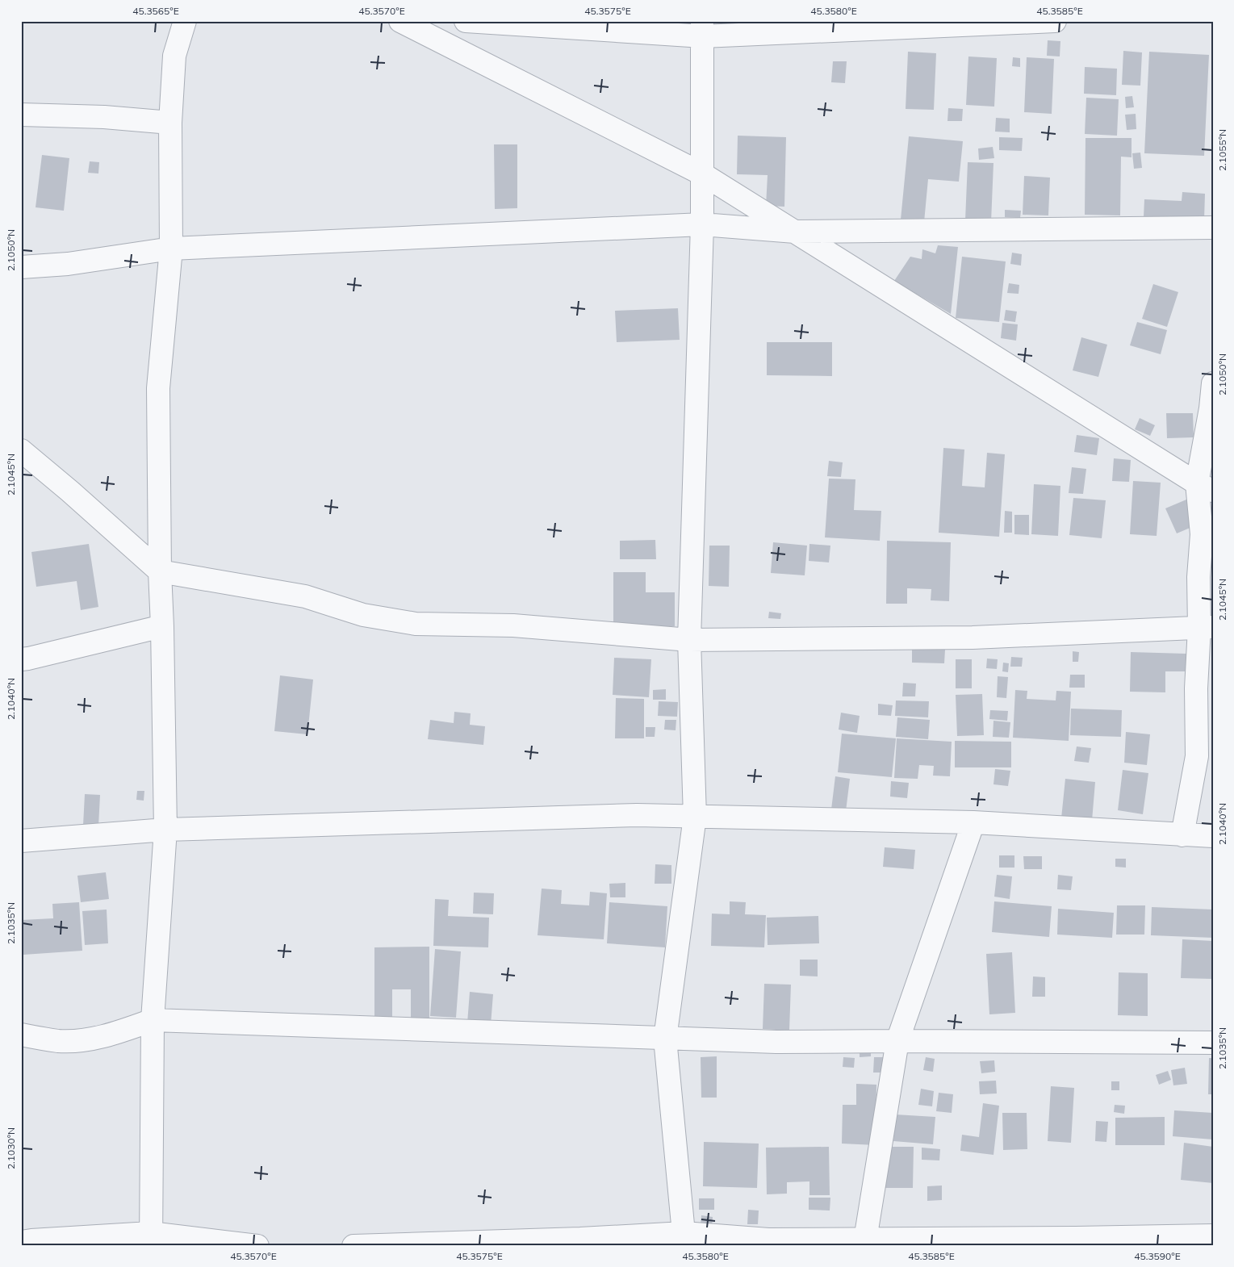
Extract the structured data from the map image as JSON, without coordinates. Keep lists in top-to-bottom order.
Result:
{
  "coordinates": [
    "45.3565°E",
    "45.3570°E",
    "45.3575°E",
    "45.3580°E",
    "45.3585°E",
    "2.1055°N",
    "2.1050°N",
    "2.1045°N",
    "2.1040°N",
    "2.1035°N",
    "2.1030°N",
    "45.3590°E"
  ]
}
